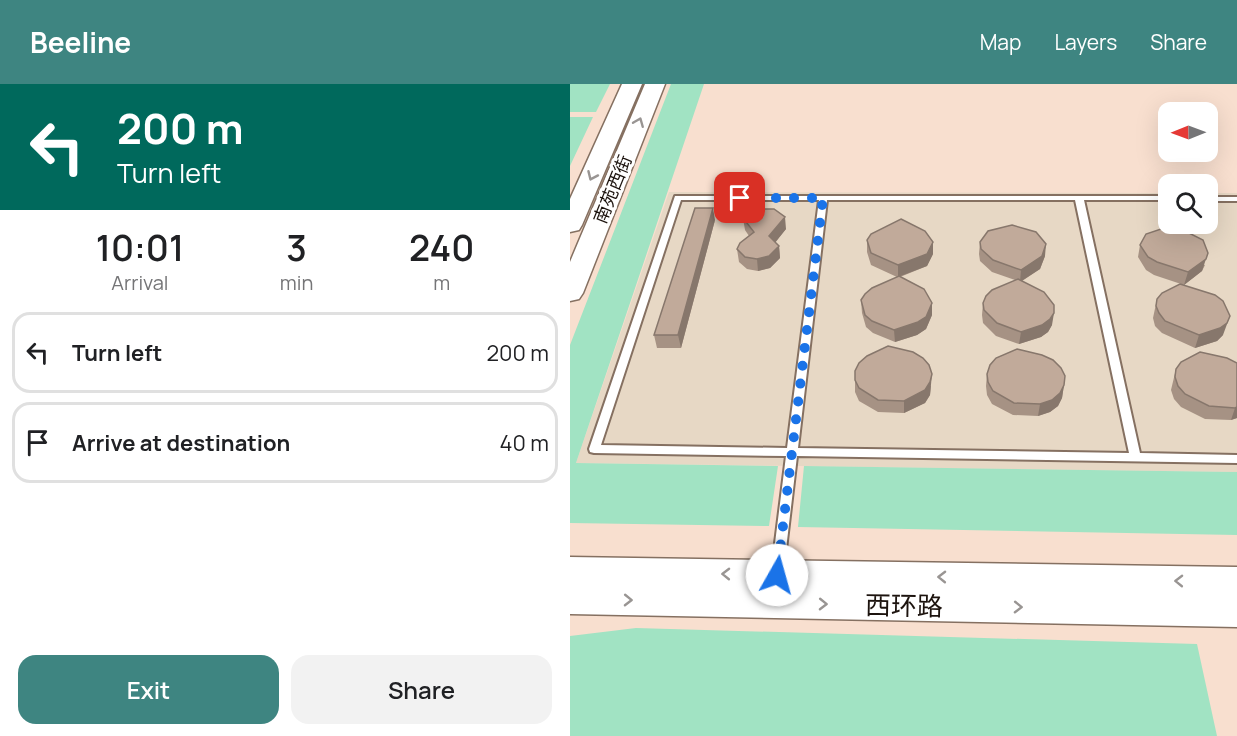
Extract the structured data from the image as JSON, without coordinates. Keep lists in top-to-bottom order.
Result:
{
  "streets": {
    "main road": ["南苑西街", "西环路"]
  },
  "north": "left",
  "page": {
    "header": "Beeline",
    "nav": ["Map", "Layers", "Share"],
    "turn": ["200 m", "Turn left"],
    "eta": [
      "10:01",
      "Arrival",
      "3",
      "min",
      "240",
      "m"
    ],
    "list": [
      {
        "name": "Turn left",
        "value": "200 m"
      },
      {
        "name": "Arrive at destination",
        "value": "40 m"
      }
    ],
    "buttons": ["Exit", "Share"]
  }
}
